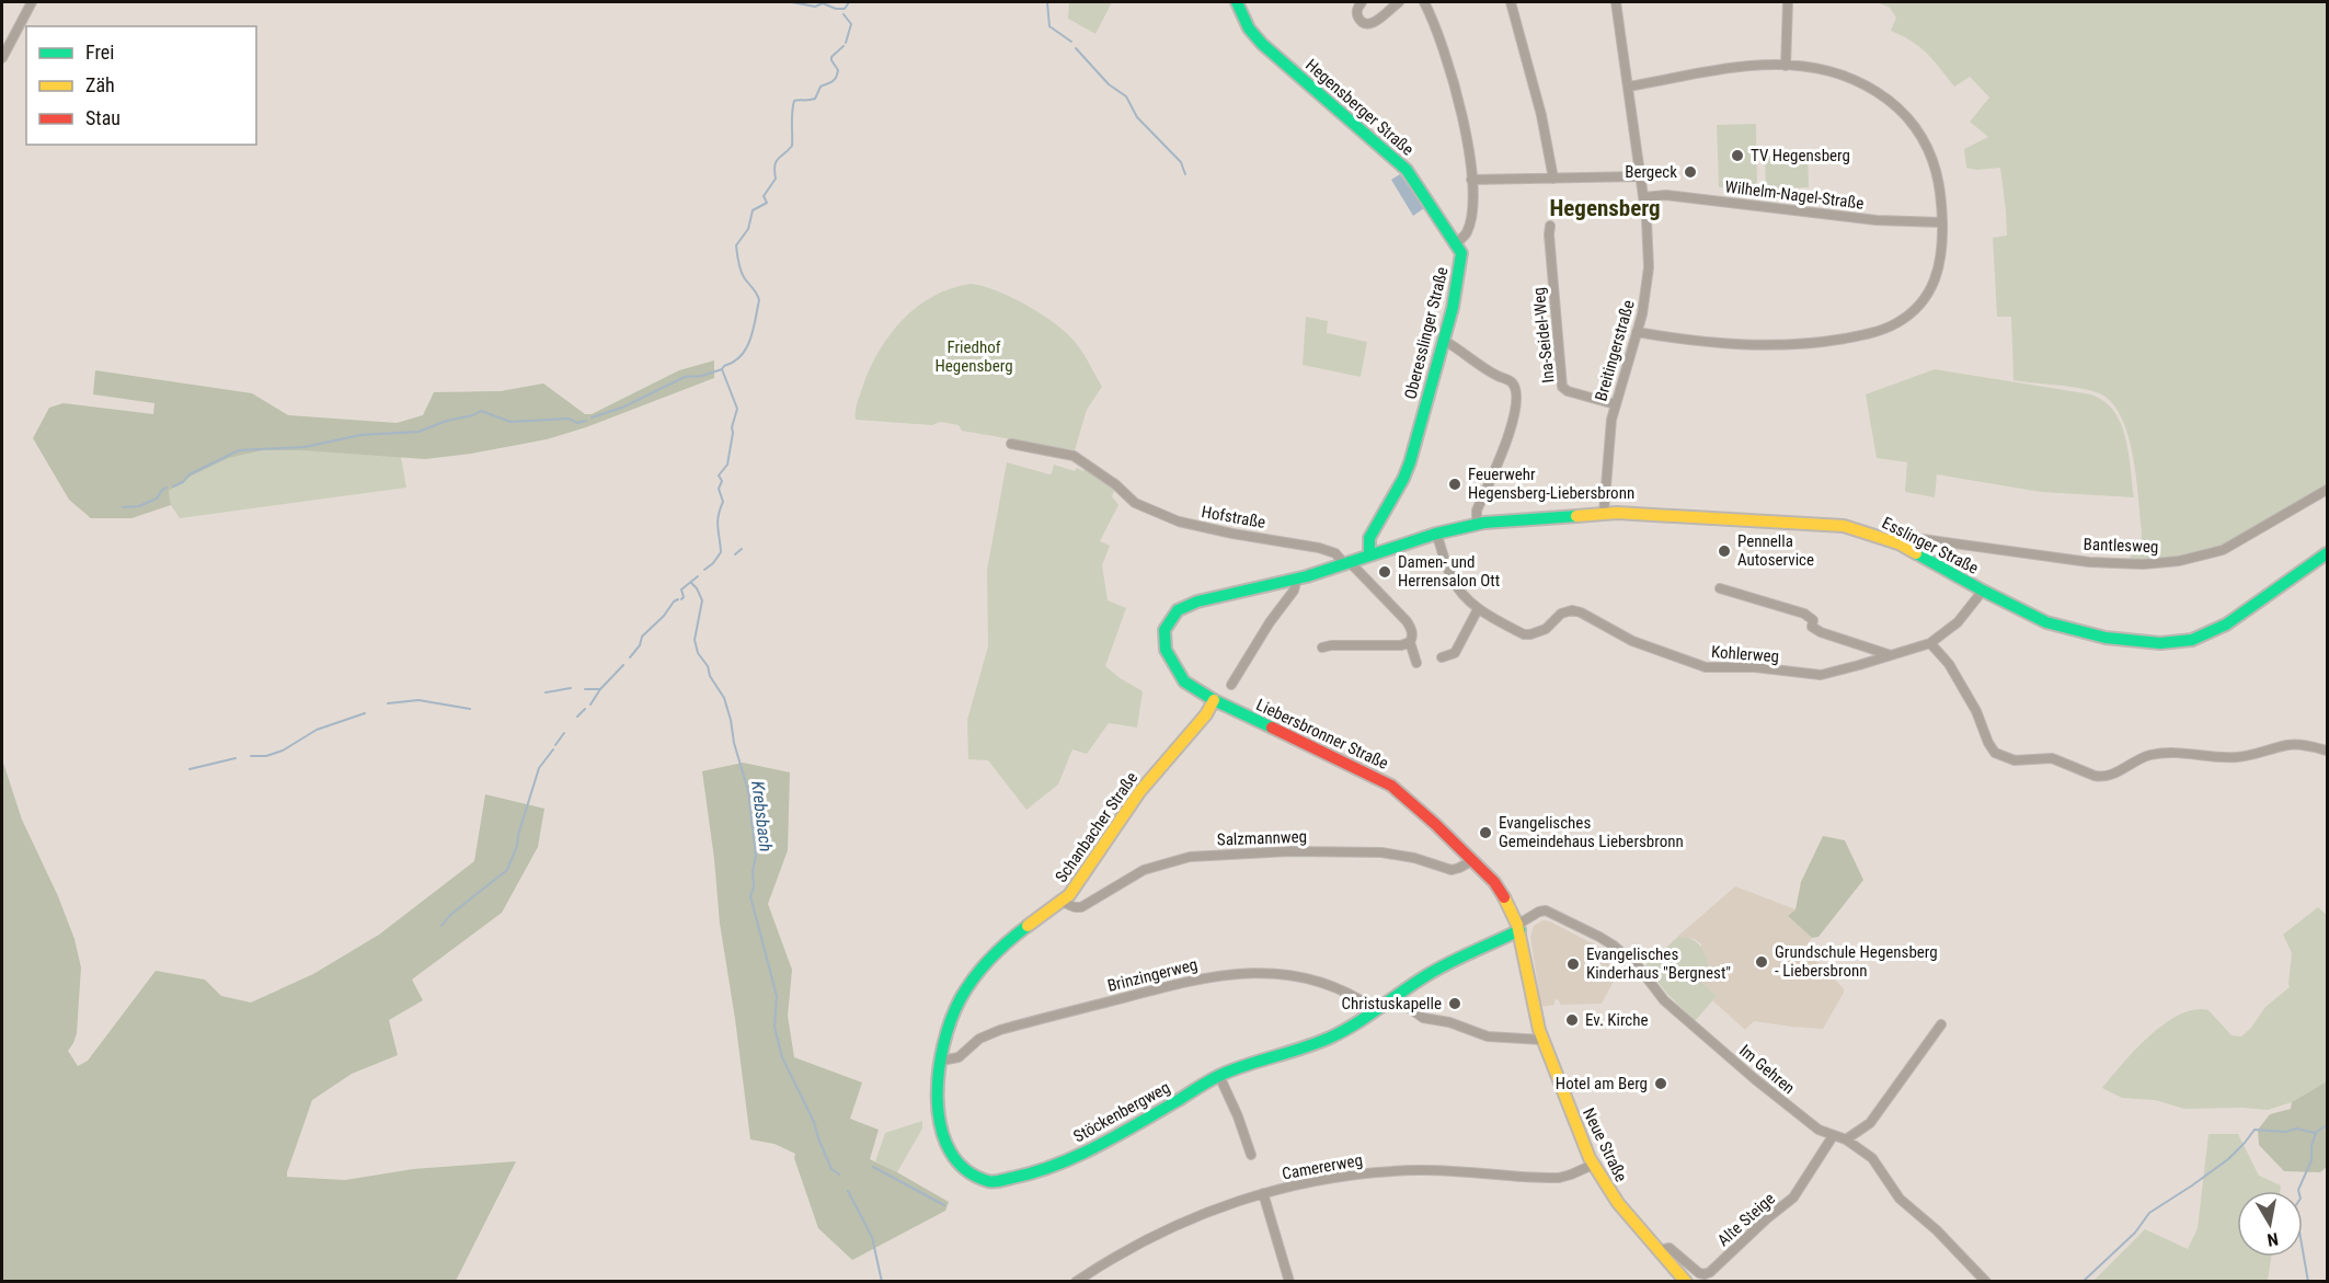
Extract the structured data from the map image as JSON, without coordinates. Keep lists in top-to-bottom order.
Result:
{
  "streets": {
    "street": [
      "Hegensberger Straße",
      "Wilhelm-Nagel-Straße",
      "Oberesslinger Straße",
      "Ina-Seidel-Weg",
      "Breitingerstraße",
      "Hofstraße",
      "Esslinger Straße",
      "Bantlesweg",
      "Kohlerweg",
      "Liebersbronner Straße",
      "Schanbacher Straße",
      "Salzmannweg",
      "Brinzingerweg",
      "Im Gehren",
      "Stöckenbergweg",
      "Neue Straße",
      "Camererweg",
      "Alte Steige"
    ]
  },
  "crossings": [
    ["Hegensberger Straße", "Oberesslinger Straße"],
    ["Wilhelm-Nagel-Straße", "Breitingerstraße"],
    ["Oberesslinger Straße", "Esslinger Straße"],
    ["Ina-Seidel-Weg", "Breitingerstraße"],
    ["Breitingerstraße", "Esslinger Straße"],
    ["Hofstraße", "Esslinger Straße"],
    ["Esslinger Straße", "Bantlesweg"],
    ["Esslinger Straße", "Kohlerweg"],
    ["Esslinger Straße", "Liebersbronner Straße"],
    ["Liebersbronner Straße", "Schanbacher Straße"],
    ["Liebersbronner Straße", "Salzmannweg"],
    ["Liebersbronner Straße", "Im Gehren"],
    ["Liebersbronner Straße", "Stöckenbergweg"],
    ["Liebersbronner Straße", "Neue Straße"],
    ["Schanbacher Straße", "Salzmannweg"],
    ["Schanbacher Straße", "Brinzingerweg"],
    ["Schanbacher Straße", "Stöckenbergweg"],
    ["Brinzingerweg", "Stöckenbergweg"],
    ["Im Gehren", "Stöckenbergweg"],
    ["Im Gehren", "Alte Steige"],
    ["Neue Straße", "Camererweg"],
    ["Neue Straße", "Alte Steige"]
  ],
  "districts": ["Hegensberg"],
  "water": ["Krebsbach"],
  "parks": ["Friedhof Hegensberg"],
  "places": [
    "TV Hegensberg",
    "Bergeck",
    "Feuerwehr Hegensberg-Liebersbronn",
    "Pennella Autoservice",
    "Damen- und Herrensalon Ott",
    "Evangelisches Gemeindehaus Liebersbronn",
    "Grundschule Hegensberg - Liebersbronn",
    "Evangelisches Kinderhaus \"Bergnest\"",
    "Christuskapelle",
    "Ev. Kirche",
    "Hotel am Berg"
  ],
  "legend": ["Frei", "Zäh", "Stau"],
  "north": "bottom"
}
